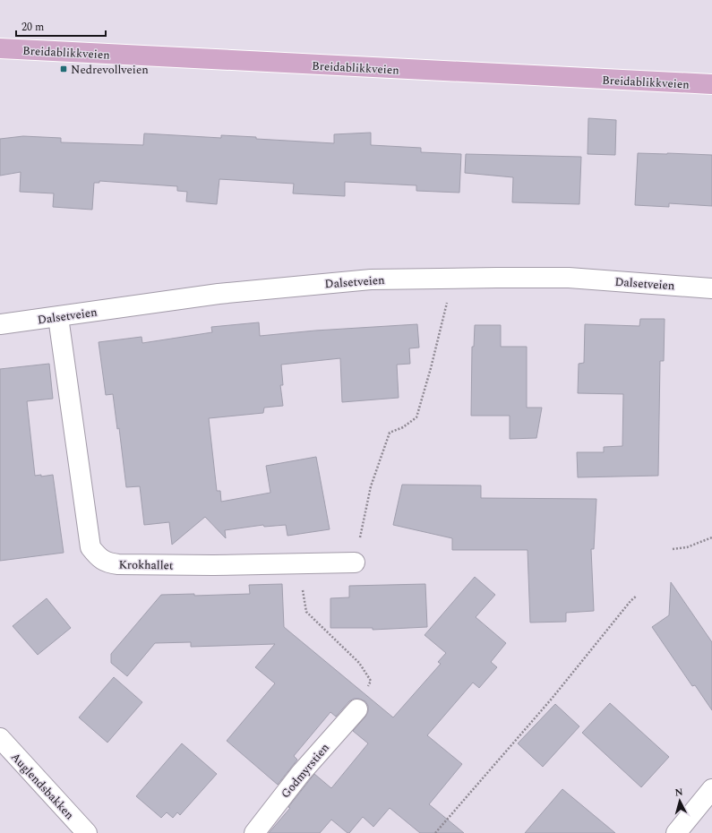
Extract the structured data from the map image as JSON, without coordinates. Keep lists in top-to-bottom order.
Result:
{
  "streets": {
    "main road": ["Breidablikkveien"],
    "street": [
      "Dalsetveien",
      "Krokhallet",
      "Godmyrstien",
      "Auglendsbakken"
    ]
  },
  "crossings": [
    ["Dalsetveien", "Krokhallet"]
  ],
  "places": {
    "transit": ["Nedrevollveien"]
  },
  "scale_bar": "20 m",
  "north": "top"
}
